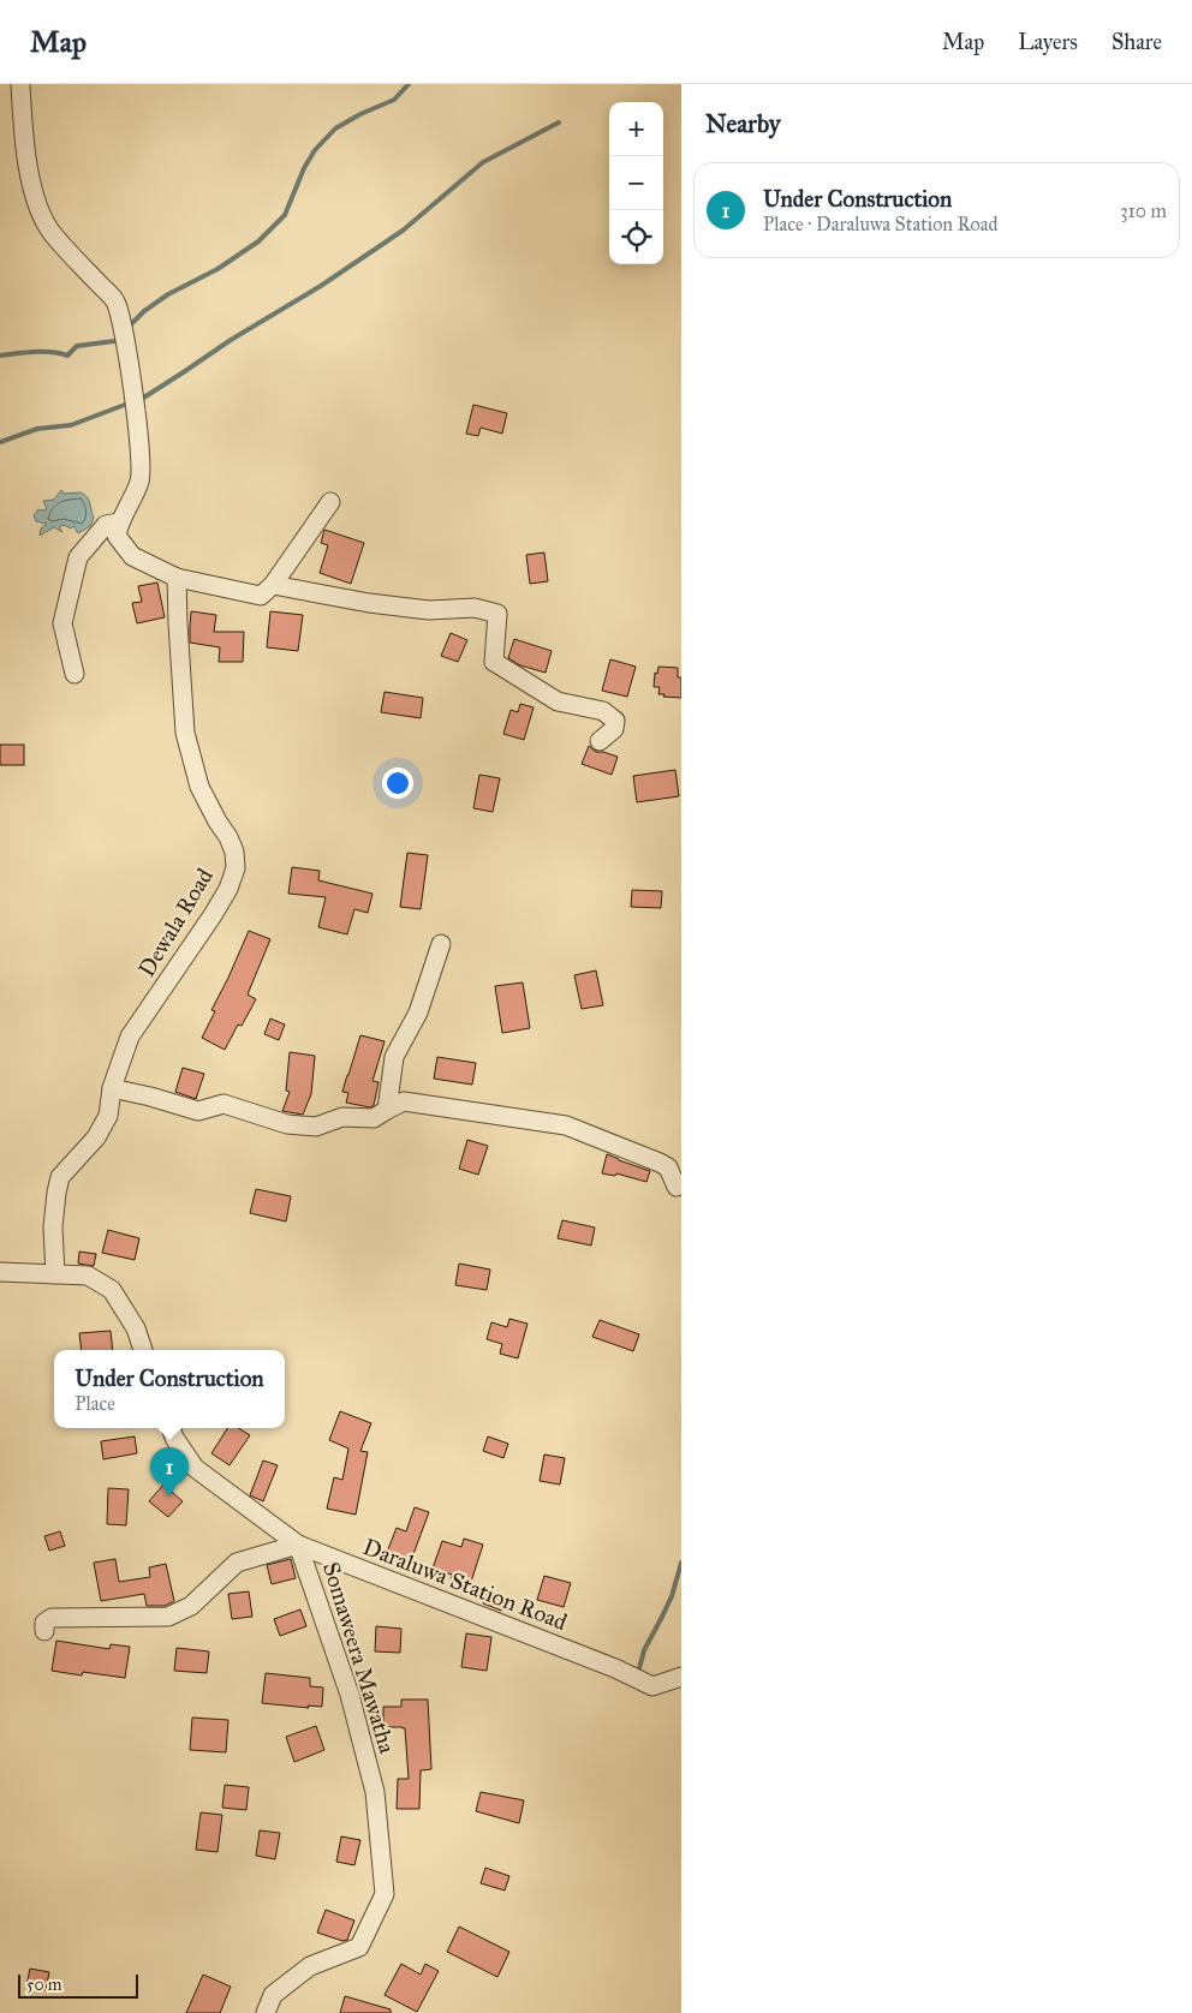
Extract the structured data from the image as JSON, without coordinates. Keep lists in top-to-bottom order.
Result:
{
  "streets": {
    "street": ["Dewala Road", "Daraluwa Station Road", "Somaweera Mawatha"]
  },
  "crossings": [
    ["Daraluwa Station Road", "Somaweera Mawatha"]
  ],
  "scale_bar": "50 m",
  "page": {
    "header": "Map",
    "nav": ["Map", "Layers", "Share"],
    "heading": "Nearby",
    "map_buttons": ["+", "−"],
    "list": [
      {
        "mark": "1",
        "name": "Under Construction",
        "note": "Place · Daraluwa Station Road",
        "value": "310 m"
      }
    ],
    "popup": ["Under Construction", "Place"],
    "pins": "1",
    "scale": "50 m"
  }
}
